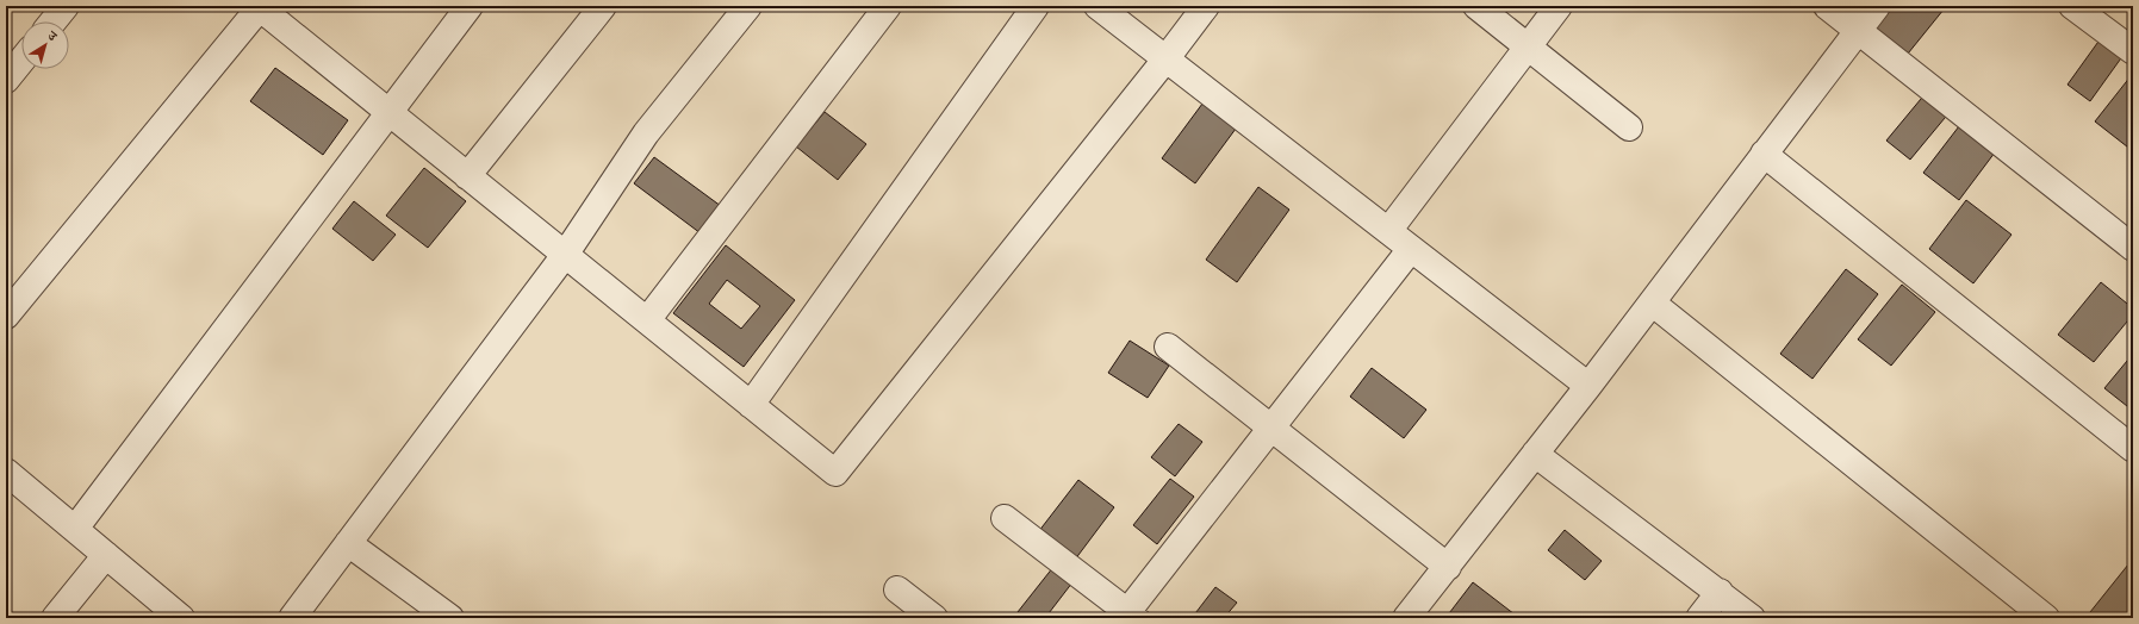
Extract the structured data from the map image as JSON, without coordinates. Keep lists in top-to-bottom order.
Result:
{
  "north": "top right"
}
